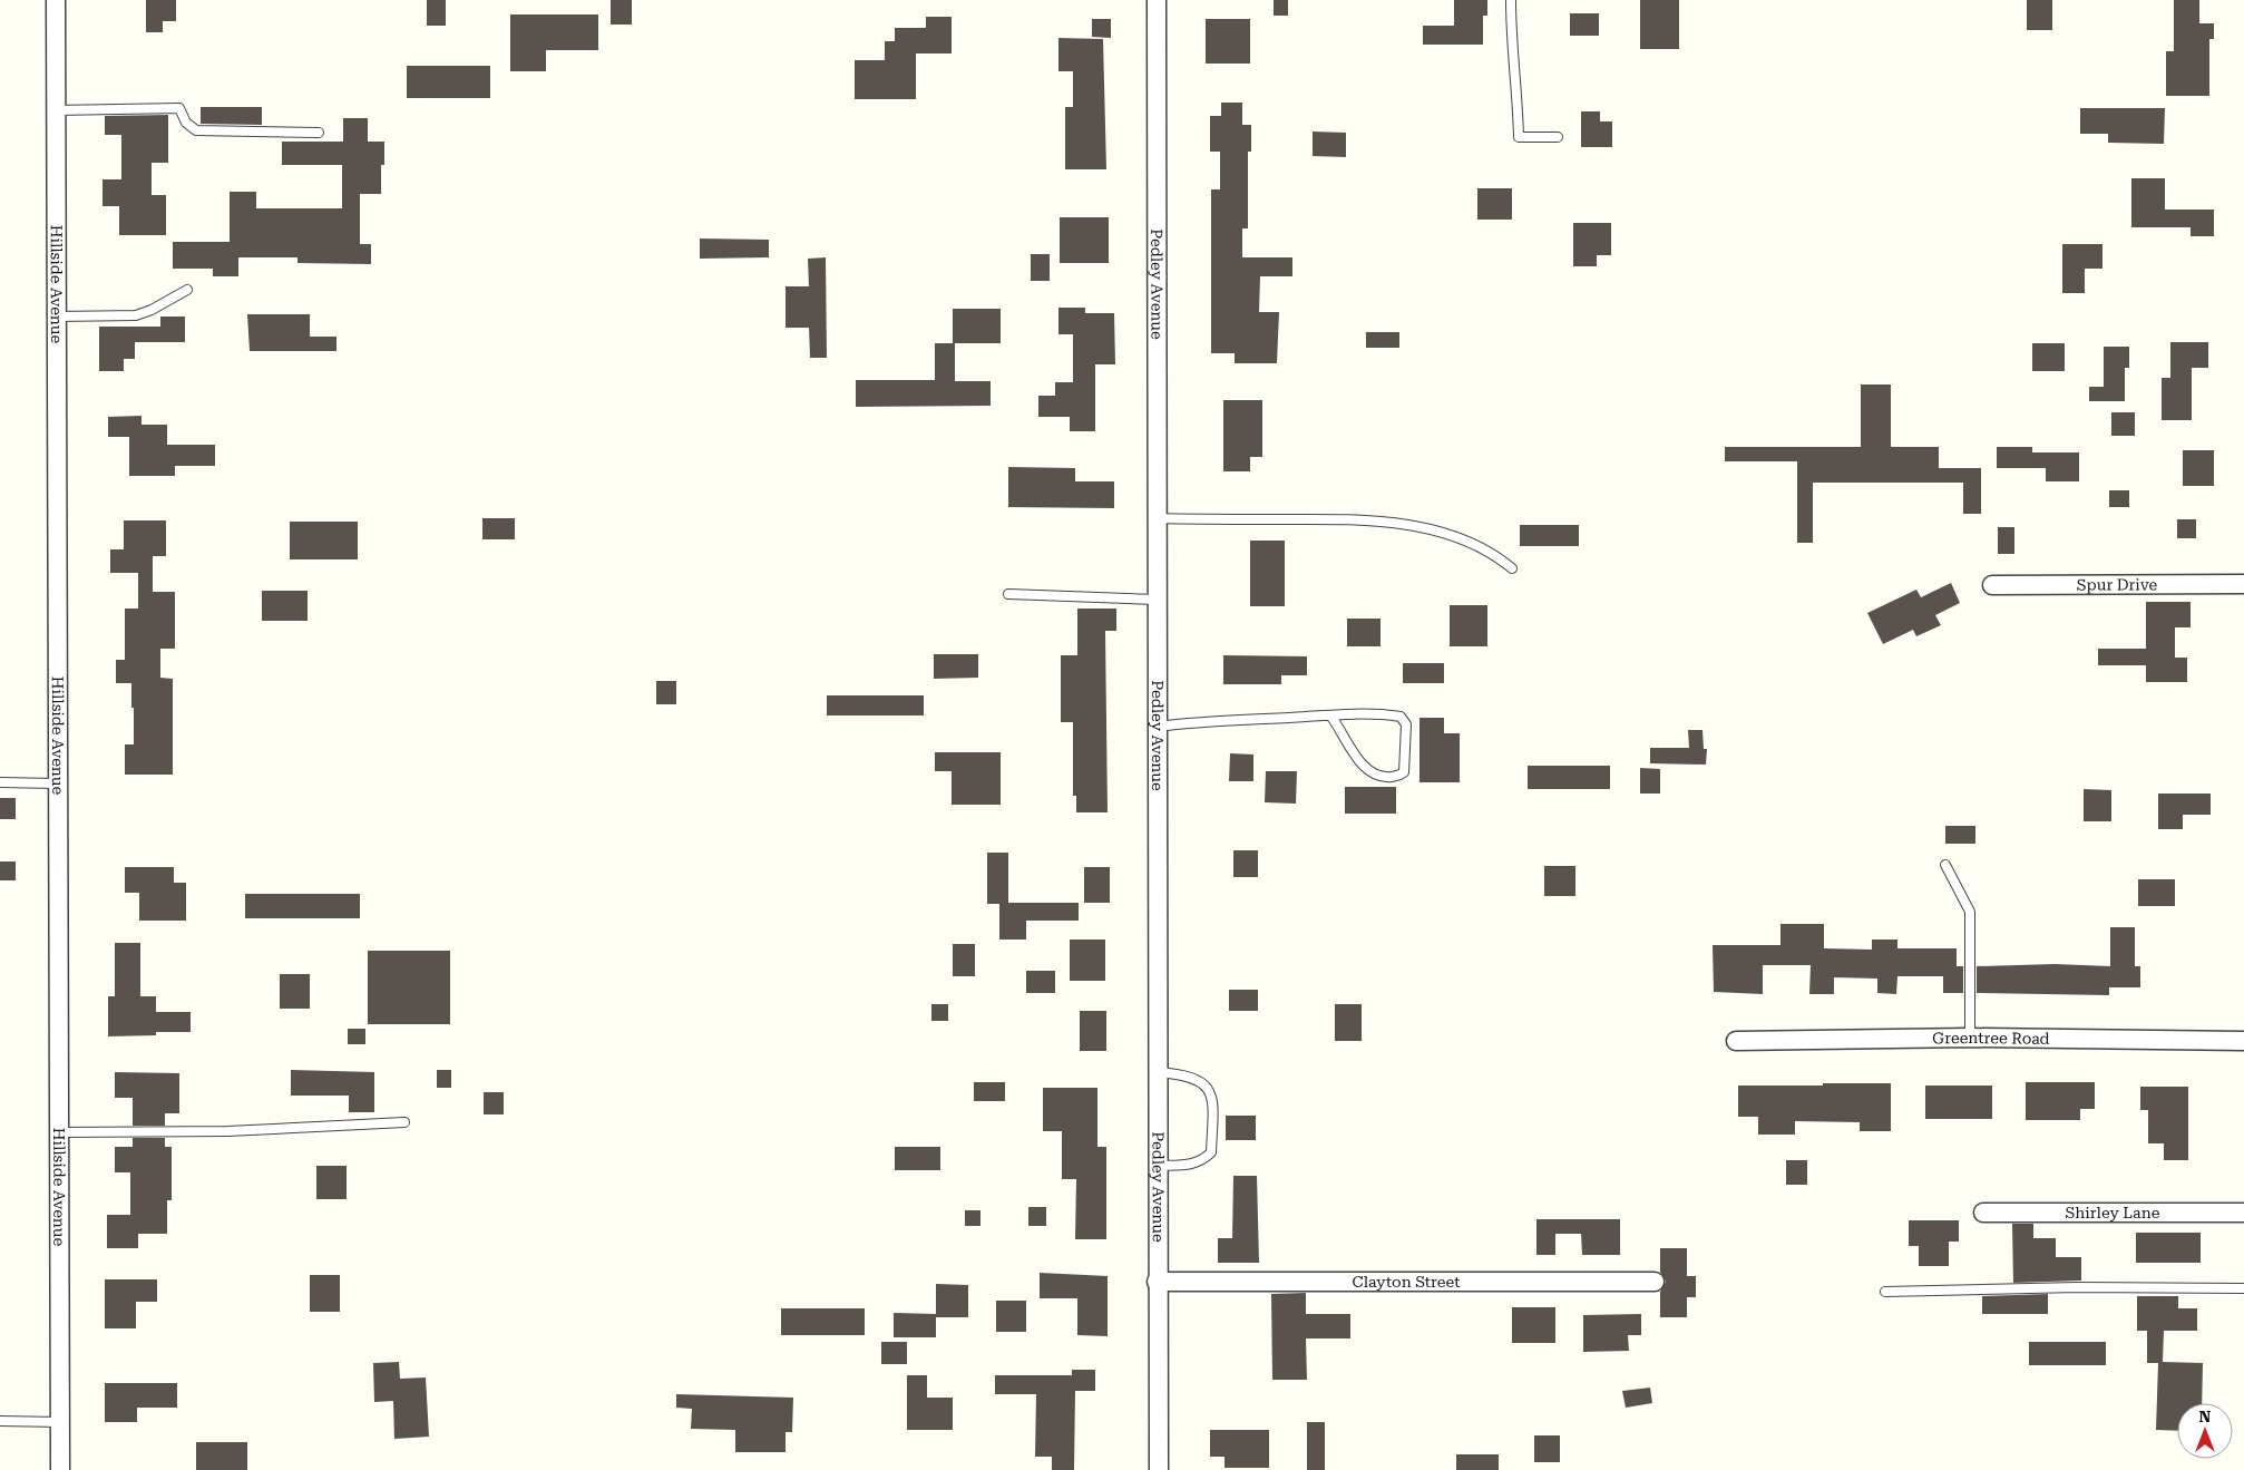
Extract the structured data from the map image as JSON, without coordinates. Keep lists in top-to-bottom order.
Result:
{
  "streets": {
    "street": [
      "Hillside Avenue",
      "Pedley Avenue",
      "Spur Drive",
      "Greentree Road",
      "Shirley Lane",
      "Clayton Street"
    ]
  },
  "crossings": [
    ["Pedley Avenue", "Clayton Street"]
  ],
  "north": "top"
}
